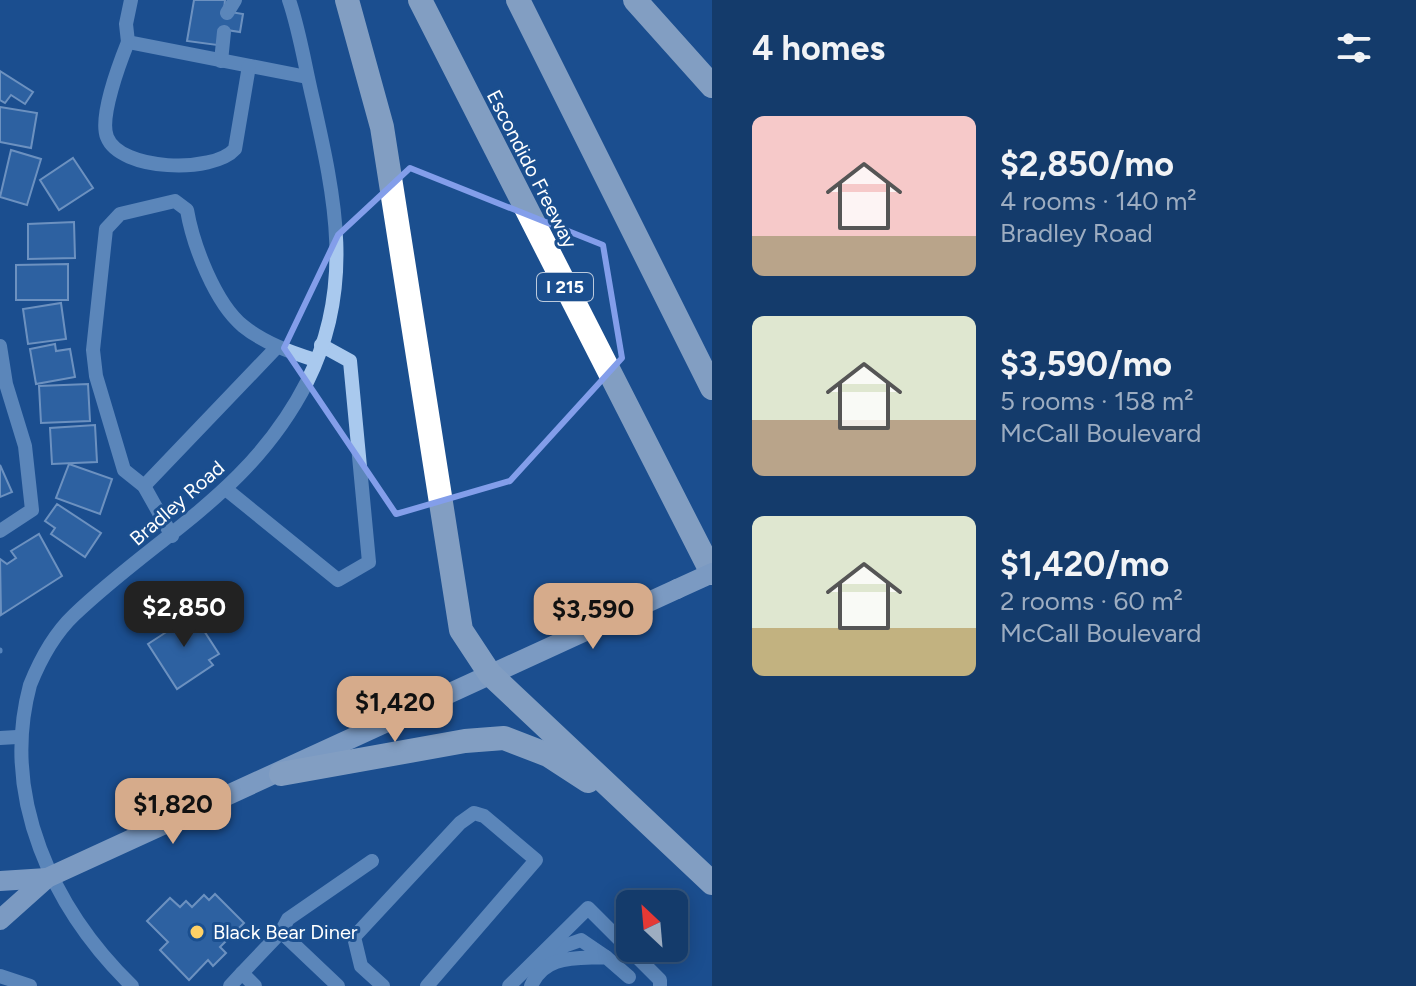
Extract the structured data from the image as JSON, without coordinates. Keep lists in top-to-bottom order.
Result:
{
  "streets": {
    "highway": ["Escondido Freeway", "I 215"],
    "street": ["Bradley Road"]
  },
  "places": ["Black Bear Diner"],
  "north": "top left",
  "page": {
    "heading": "4 homes",
    "list": [
      {
        "name": "$2,850/mo",
        "note": "4 rooms · 140 m² · Bradley Road"
      },
      {
        "name": "$3,590/mo",
        "note": "5 rooms · 158 m² · McCall Boulevard"
      },
      {
        "name": "$1,420/mo",
        "note": "2 rooms · 60 m² · McCall Boulevard"
      }
    ],
    "price": [
      "$2,850",
      "$3,590",
      "$1,420",
      "$1,820"
    ]
  }
}
